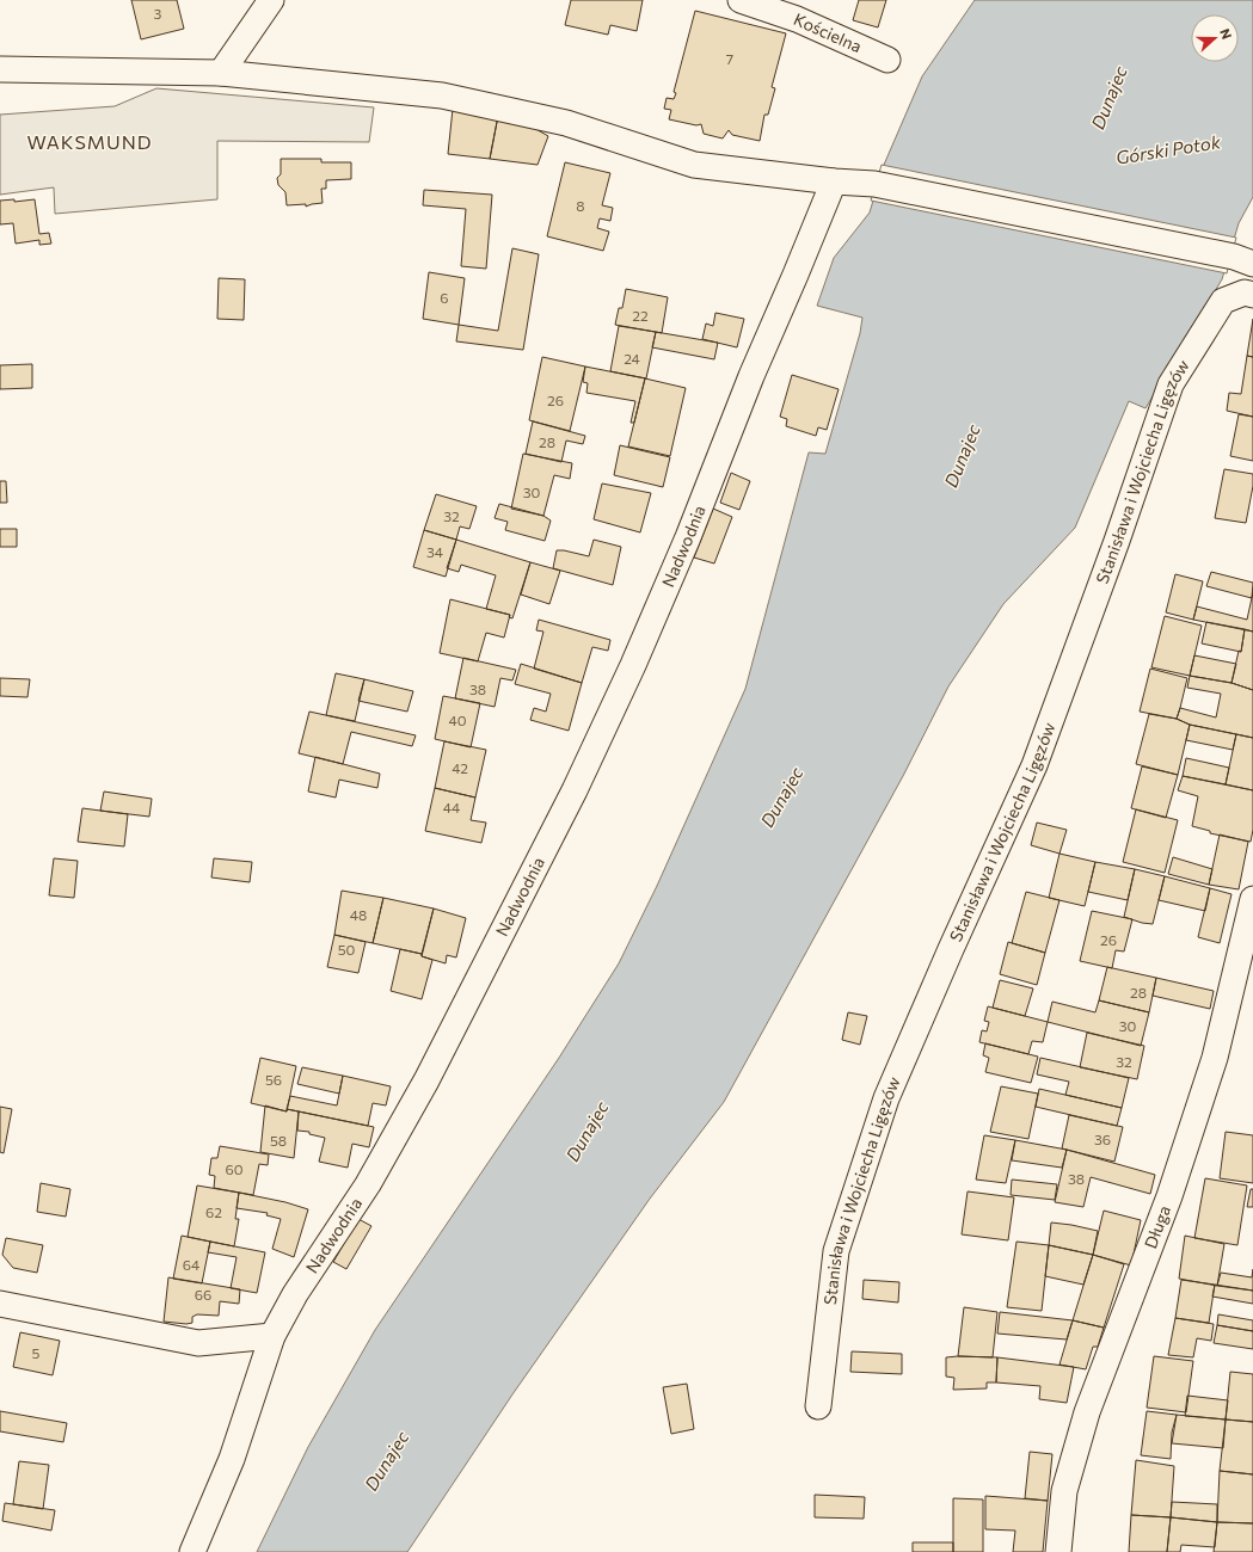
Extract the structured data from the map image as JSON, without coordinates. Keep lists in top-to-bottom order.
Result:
{
  "streets": {
    "street": [
      "Kościelna",
      "Stanisława i Wojciecha Ligęzów",
      "Nadwodnia",
      "Długa"
    ]
  },
  "districts": ["WAKSMUND"],
  "water": ["Dunajec", "Górski Potok"],
  "house_numbers": [
    "3",
    "7",
    "8",
    "6",
    "22",
    "24",
    "26",
    "28",
    "30",
    "32",
    "34",
    "38",
    "40",
    "42",
    "44",
    "48",
    "26",
    "50",
    "28",
    "30",
    "32",
    "56",
    "36",
    "58",
    "60",
    "38",
    "62",
    "64",
    "66",
    "5"
  ],
  "north": "right"
}
